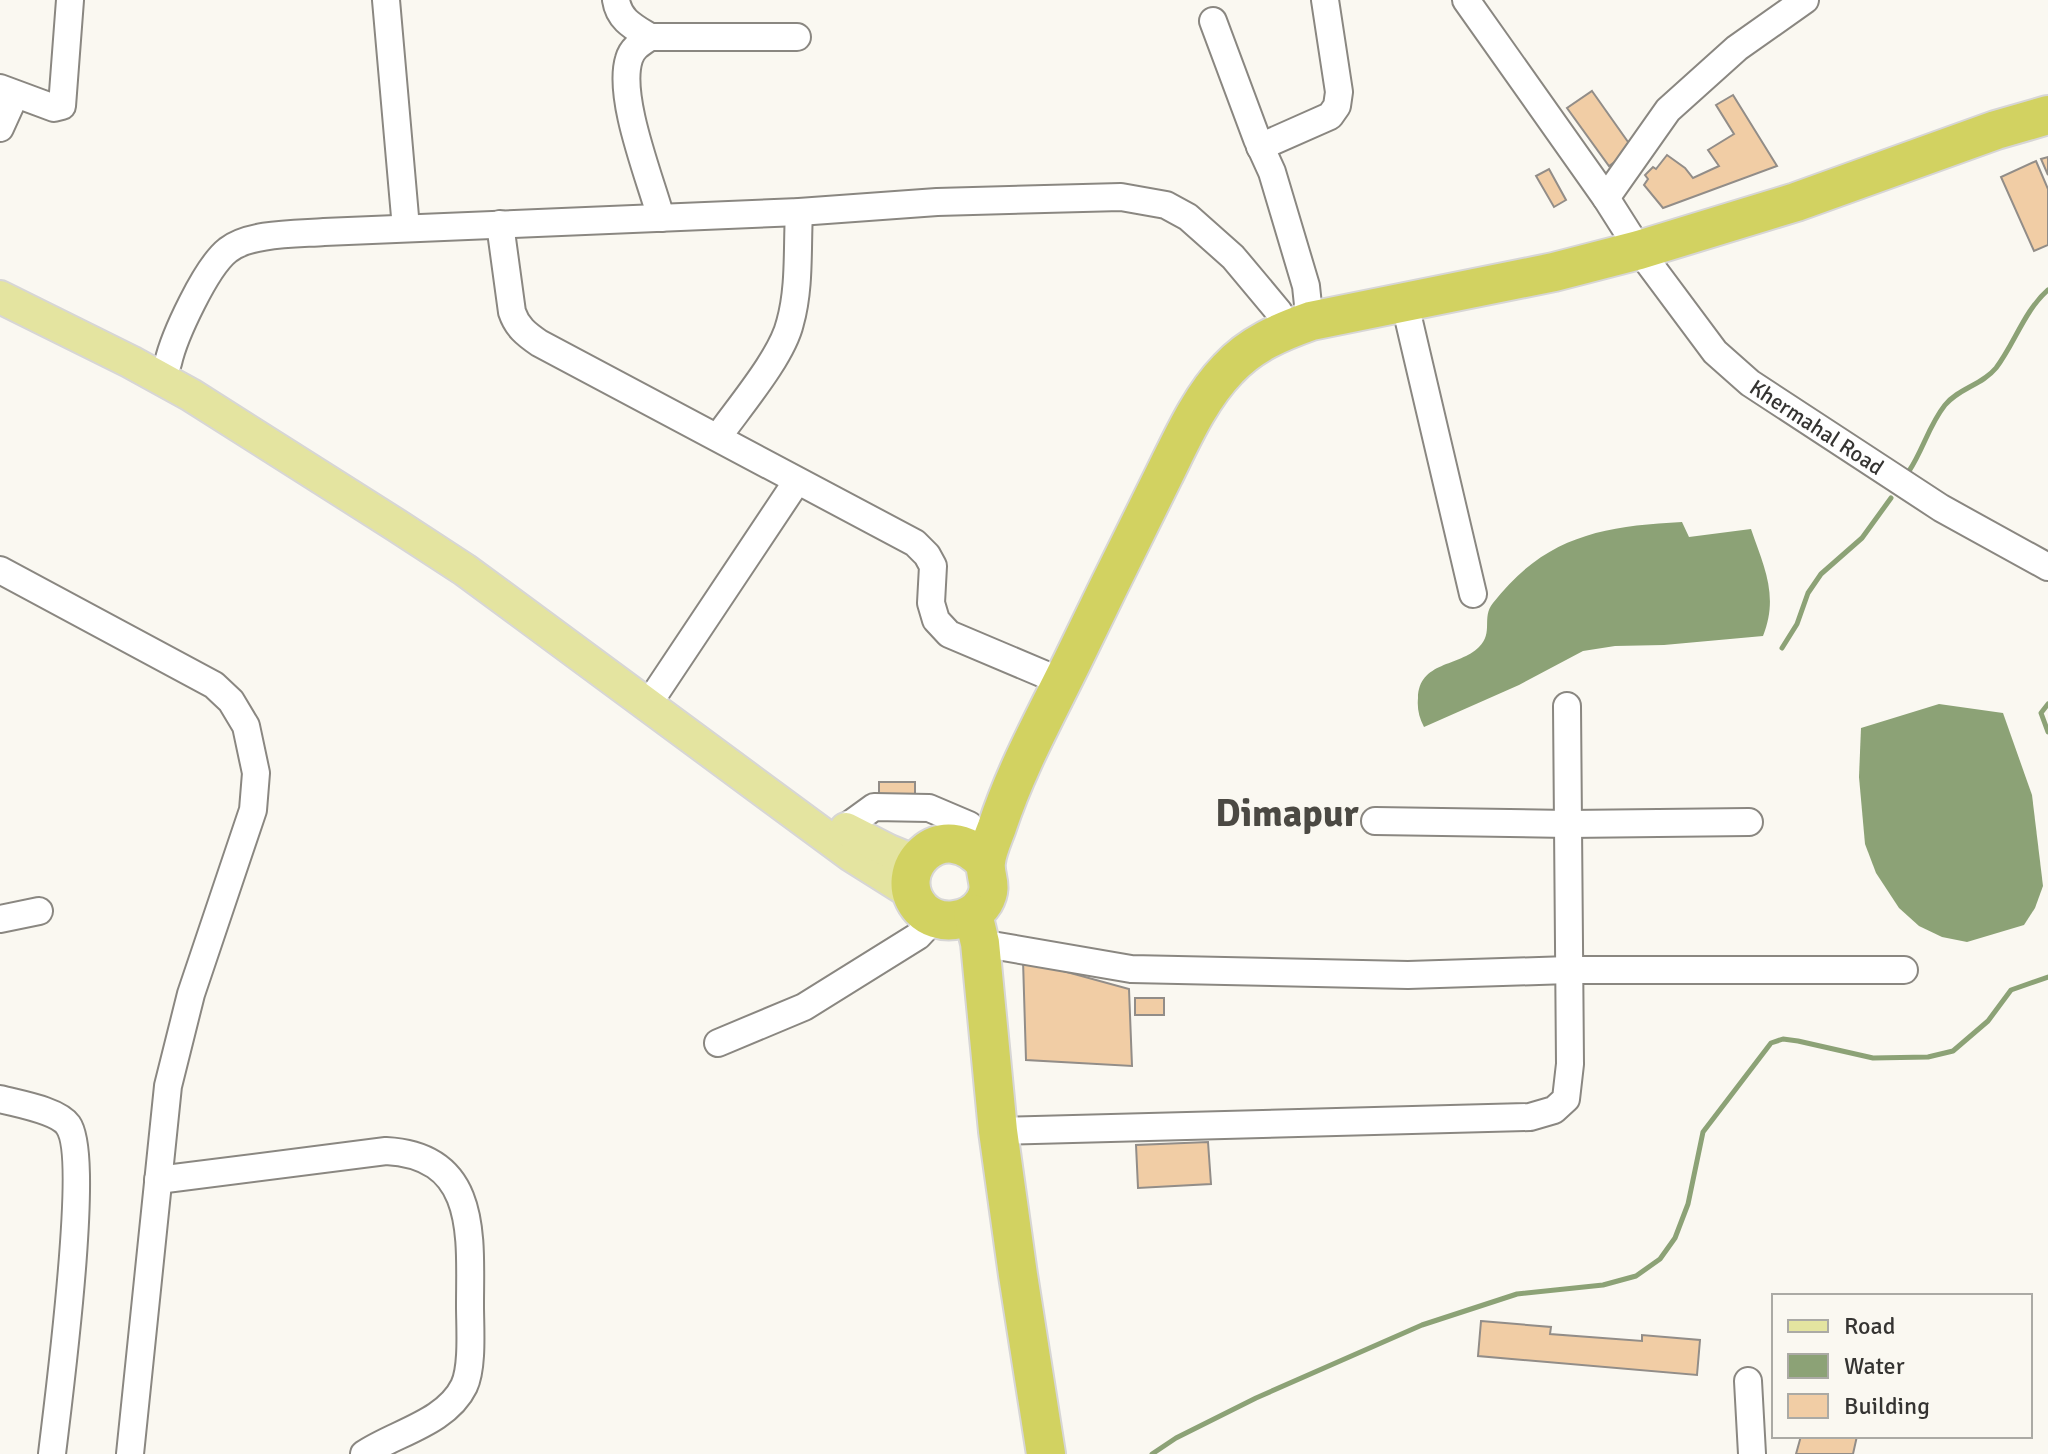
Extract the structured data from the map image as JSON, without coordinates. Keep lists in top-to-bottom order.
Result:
{
  "streets": {
    "street": ["Khermahal Road"]
  },
  "districts": ["Dimapur"],
  "legend": ["Road", "Water", "Building"]
}
